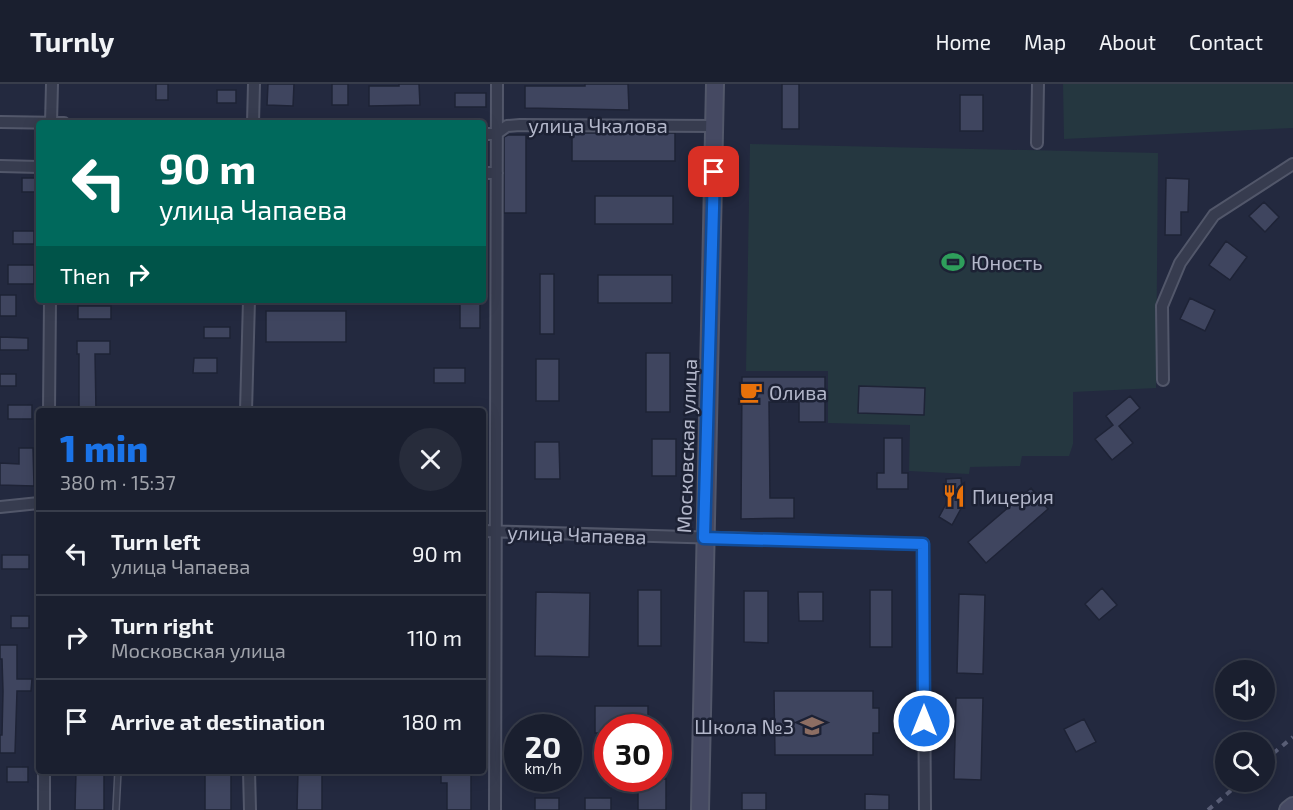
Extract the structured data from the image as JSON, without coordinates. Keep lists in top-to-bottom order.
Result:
{
  "streets": {
    "street": ["улица Чкалова", "Московская улица", "улица Чапаева"]
  },
  "crossings": [
    ["улица Чкалова", "Московская улица"],
    ["Московская улица", "улица Чапаева"]
  ],
  "places": {
    "sports": ["Юность"],
    "cafe": ["Олива"],
    "restaurant": ["Пицерия"],
    "school or university": ["Школа №3"]
  },
  "page": {
    "header": "Turnly",
    "nav": [
      "Home",
      "Map",
      "About",
      "Contact"
    ],
    "turn": ["90 m", "улица Чапаева"],
    "then": "Then",
    "heading": ["1 min", "380 m · 15:37"],
    "list": [
      {
        "name": "Turn left",
        "note": "улица Чапаева",
        "value": "90 m"
      },
      {
        "name": "Turn right",
        "note": "Московская улица",
        "value": "110 m"
      },
      {
        "name": "Arrive at destination",
        "value": "180 m"
      }
    ],
    "speed": "20 km/h",
    "limit": "30"
  }
}
